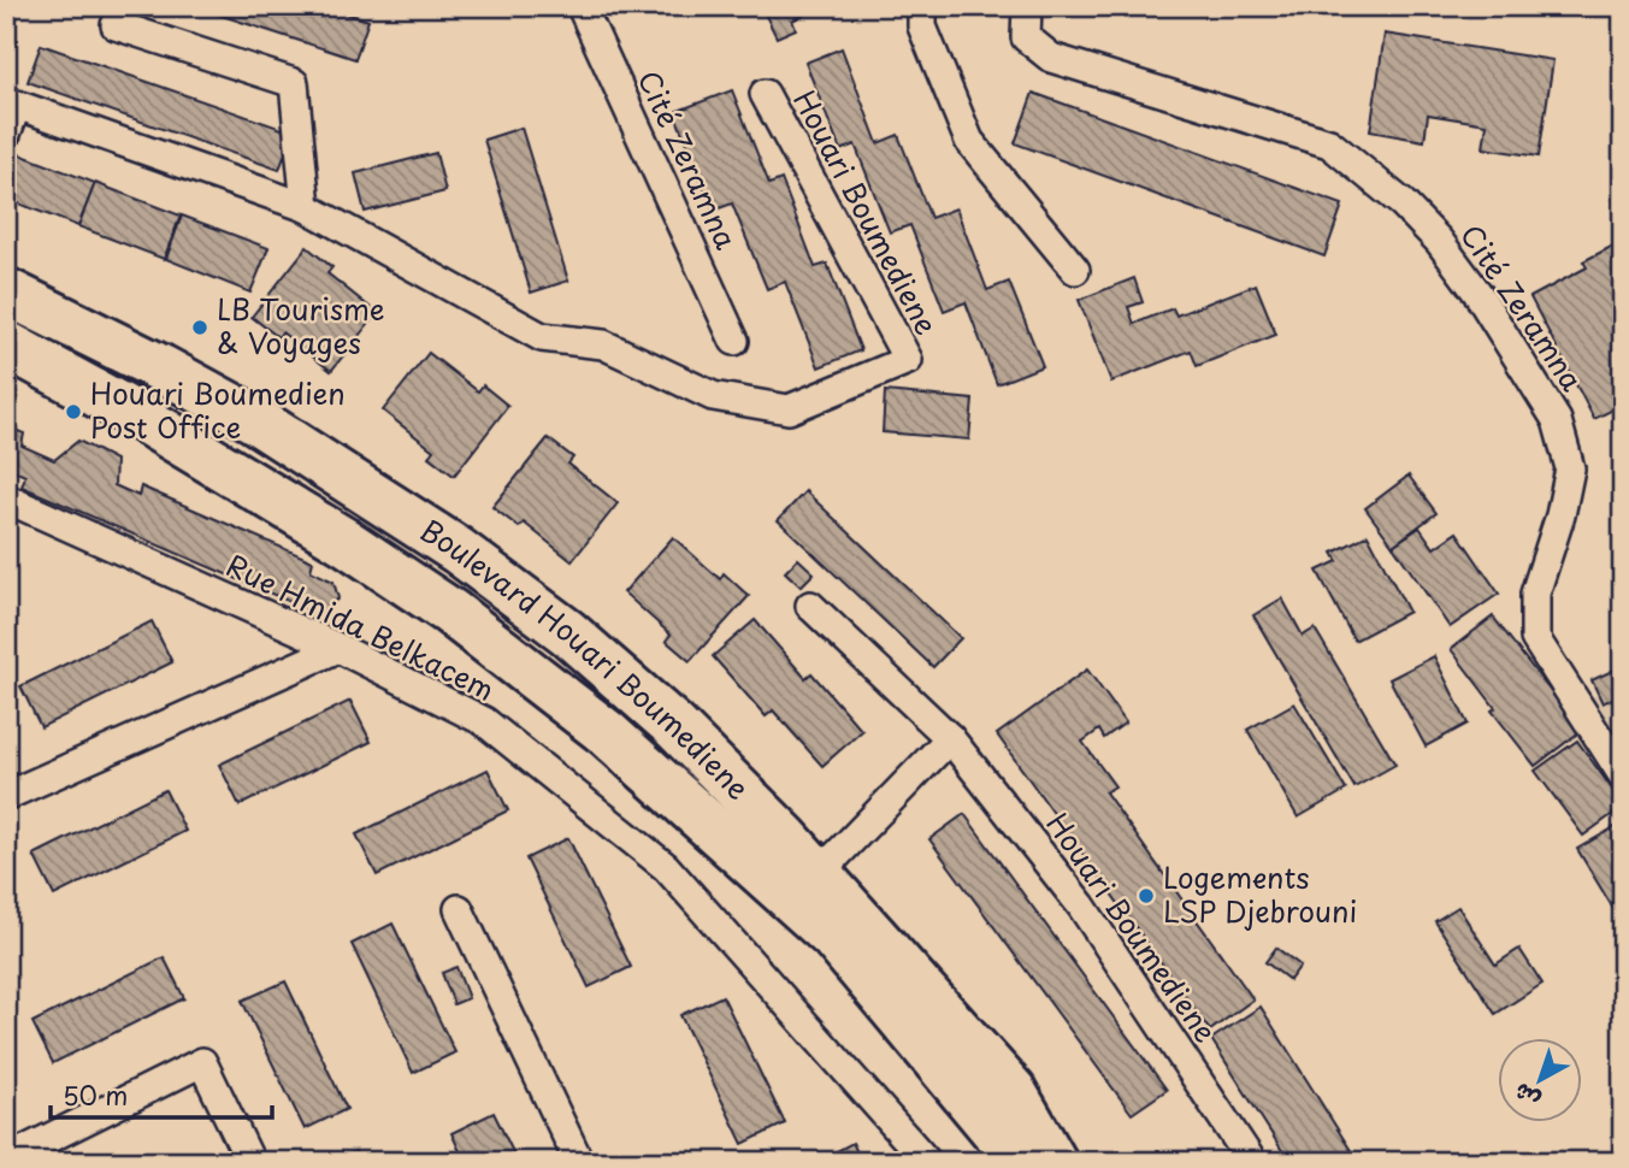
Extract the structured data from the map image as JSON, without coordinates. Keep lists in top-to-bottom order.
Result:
{
  "streets": {
    "highway": ["Boulevard Houari Boumediene"],
    "street": ["Cité Zeramna", "Houari Boumediene", "Rue Hmida Belkacem"]
  },
  "places": ["LB Tourisme & Voyages", "Houari Boumedien Post Office", "Logements LSP Djebrouni"],
  "scale_bar": "50 m",
  "north": "bottom left"
}
